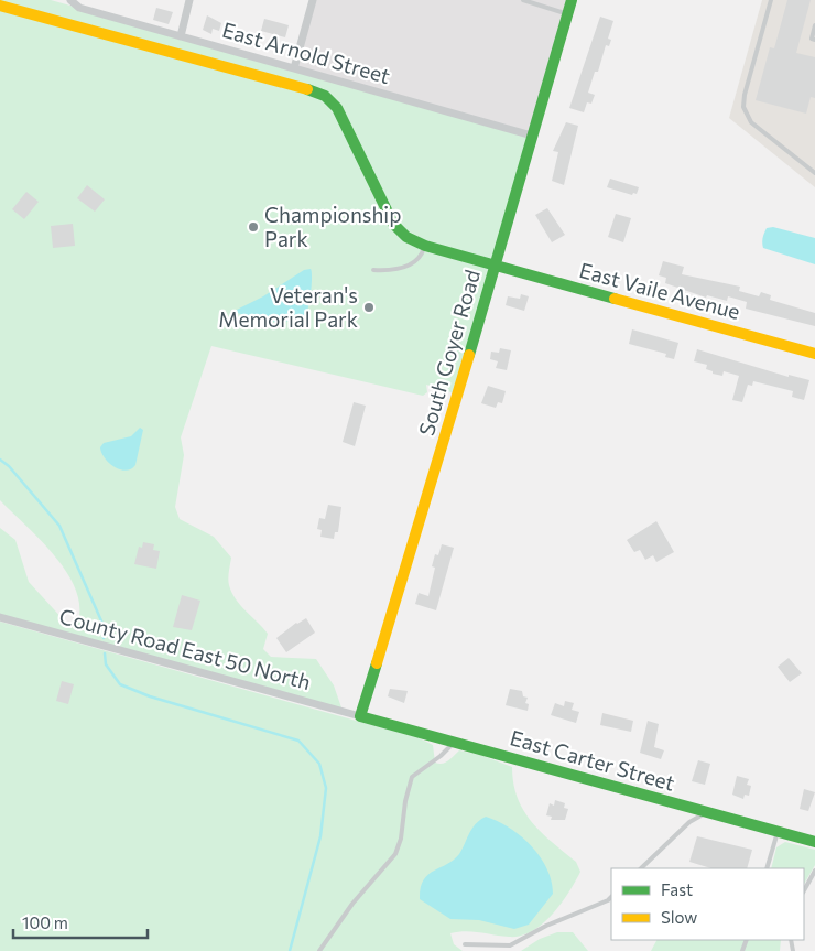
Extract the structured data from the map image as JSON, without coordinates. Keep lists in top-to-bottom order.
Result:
{
  "streets": {
    "street": [
      "East Arnold Street",
      "East Vaile Avenue",
      "South Goyer Road",
      "County Road East 50 North",
      "East Carter Street"
    ]
  },
  "crossings": [
    ["East Arnold Street", "South Goyer Road"],
    ["East Vaile Avenue", "South Goyer Road"],
    ["South Goyer Road", "County Road East 50 North"],
    ["South Goyer Road", "East Carter Street"],
    ["County Road East 50 North", "East Carter Street"]
  ],
  "places": ["Championship Park", "Veteran's Memorial Park"],
  "legend": ["Fast", "Slow"],
  "scale_bar": "100 m"
}
